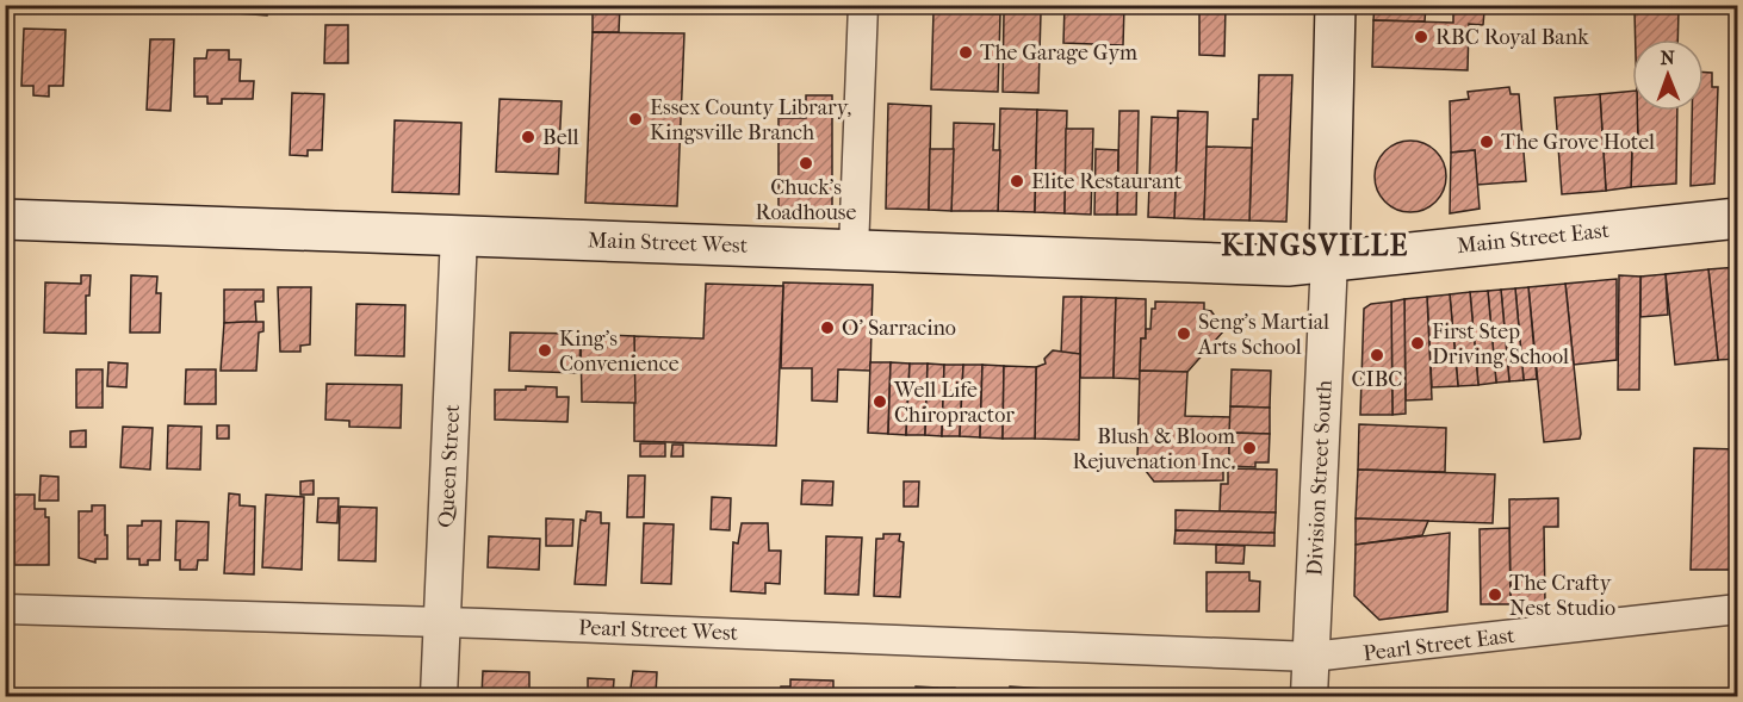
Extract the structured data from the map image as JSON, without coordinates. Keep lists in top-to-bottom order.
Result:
{
  "streets": {
    "main road": ["Main Street East", "Main Street West"],
    "street": [
      "Queen Street",
      "Division Street South",
      "Pearl Street West",
      "Pearl Street East"
    ]
  },
  "crossings": [
    ["Main Street East", "Main Street West"],
    ["Main Street East", "Division Street South"],
    ["Main Street West", "Queen Street"],
    ["Main Street West", "Division Street South"],
    ["Queen Street", "Pearl Street West"],
    ["Division Street South", "Pearl Street West"],
    ["Division Street South", "Pearl Street East"],
    ["Pearl Street West", "Pearl Street East"]
  ],
  "districts": ["KINGSVILLE"],
  "places": [
    "RBC Royal Bank",
    "The Garage Gym",
    "Essex County Library, Kingsville Branch",
    "Bell",
    "The Grove Hotel",
    "Chuck's Roadhouse",
    "Elite Restaurant",
    "O' Sarracino",
    "Seng's Martial Arts School",
    "First Step Driving School",
    "King's Convenience",
    "CIBC",
    "Well Life Chiropractor",
    "Blush & Bloom Rejuvenation Inc.",
    "The Crafty Nest Studio"
  ],
  "north": "top"
}
